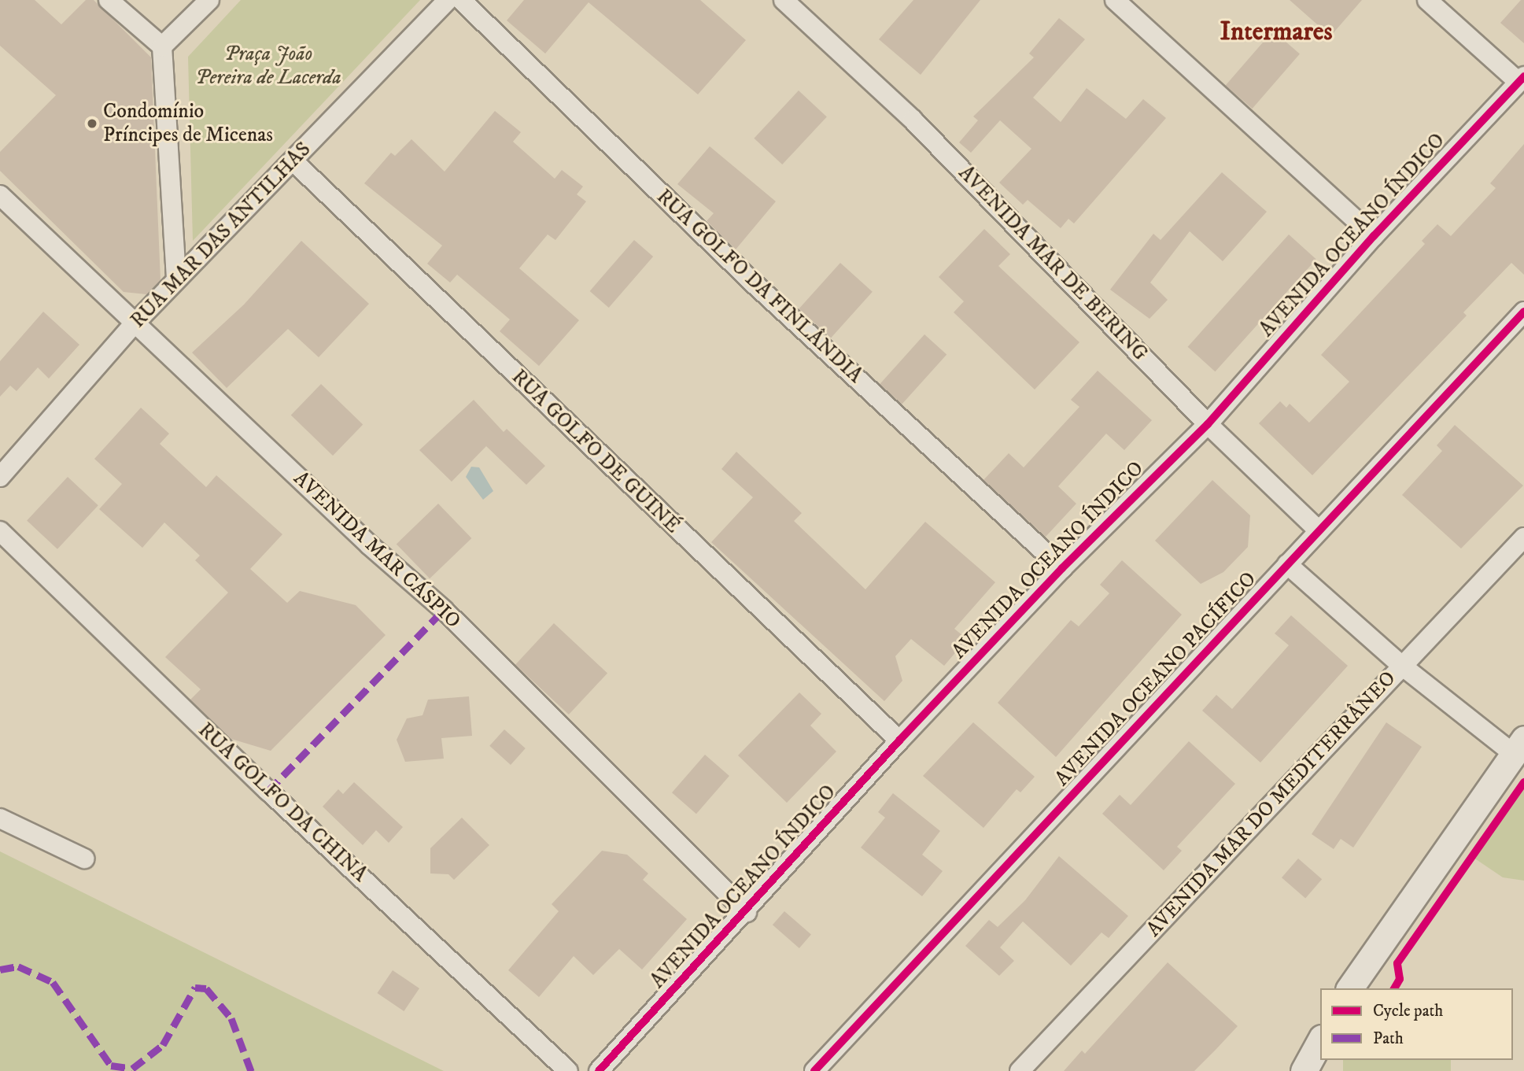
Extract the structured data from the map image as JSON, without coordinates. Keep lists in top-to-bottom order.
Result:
{
  "streets": {
    "street": [
      "RUA MAR DAS ANTILHAS",
      "AVENIDA OCEANO ÍNDICO",
      "AVENIDA MAR DE BERING",
      "RUA GOLFO DA FINLÂNDIA",
      "RUA GOLFO DE GUINÉ",
      "AVENIDA MAR CÁSPIO",
      "AVENIDA OCEANO PACÍFICO",
      "RUA GOLFO DA CHINA",
      "AVENIDA MAR DO MEDITERRÂNEO"
    ]
  },
  "crossings": [
    ["RUA MAR DAS ANTILHAS", "RUA GOLFO DE GUINÉ"],
    ["RUA MAR DAS ANTILHAS", "AVENIDA MAR CÁSPIO"],
    ["AVENIDA OCEANO ÍNDICO", "AVENIDA MAR DE BERING"],
    ["AVENIDA OCEANO ÍNDICO", "RUA GOLFO DA FINLÂNDIA"],
    ["AVENIDA OCEANO ÍNDICO", "RUA GOLFO DE GUINÉ"],
    ["AVENIDA OCEANO ÍNDICO", "AVENIDA MAR CÁSPIO"],
    ["AVENIDA MAR DE BERING", "AVENIDA OCEANO PACÍFICO"]
  ],
  "districts": ["Intermares"],
  "parks": ["Praça João Pereira de Lacerda"],
  "places": ["Condomínio Príncipes de Micenas"],
  "legend": ["Cycle path", "Path"]
}
